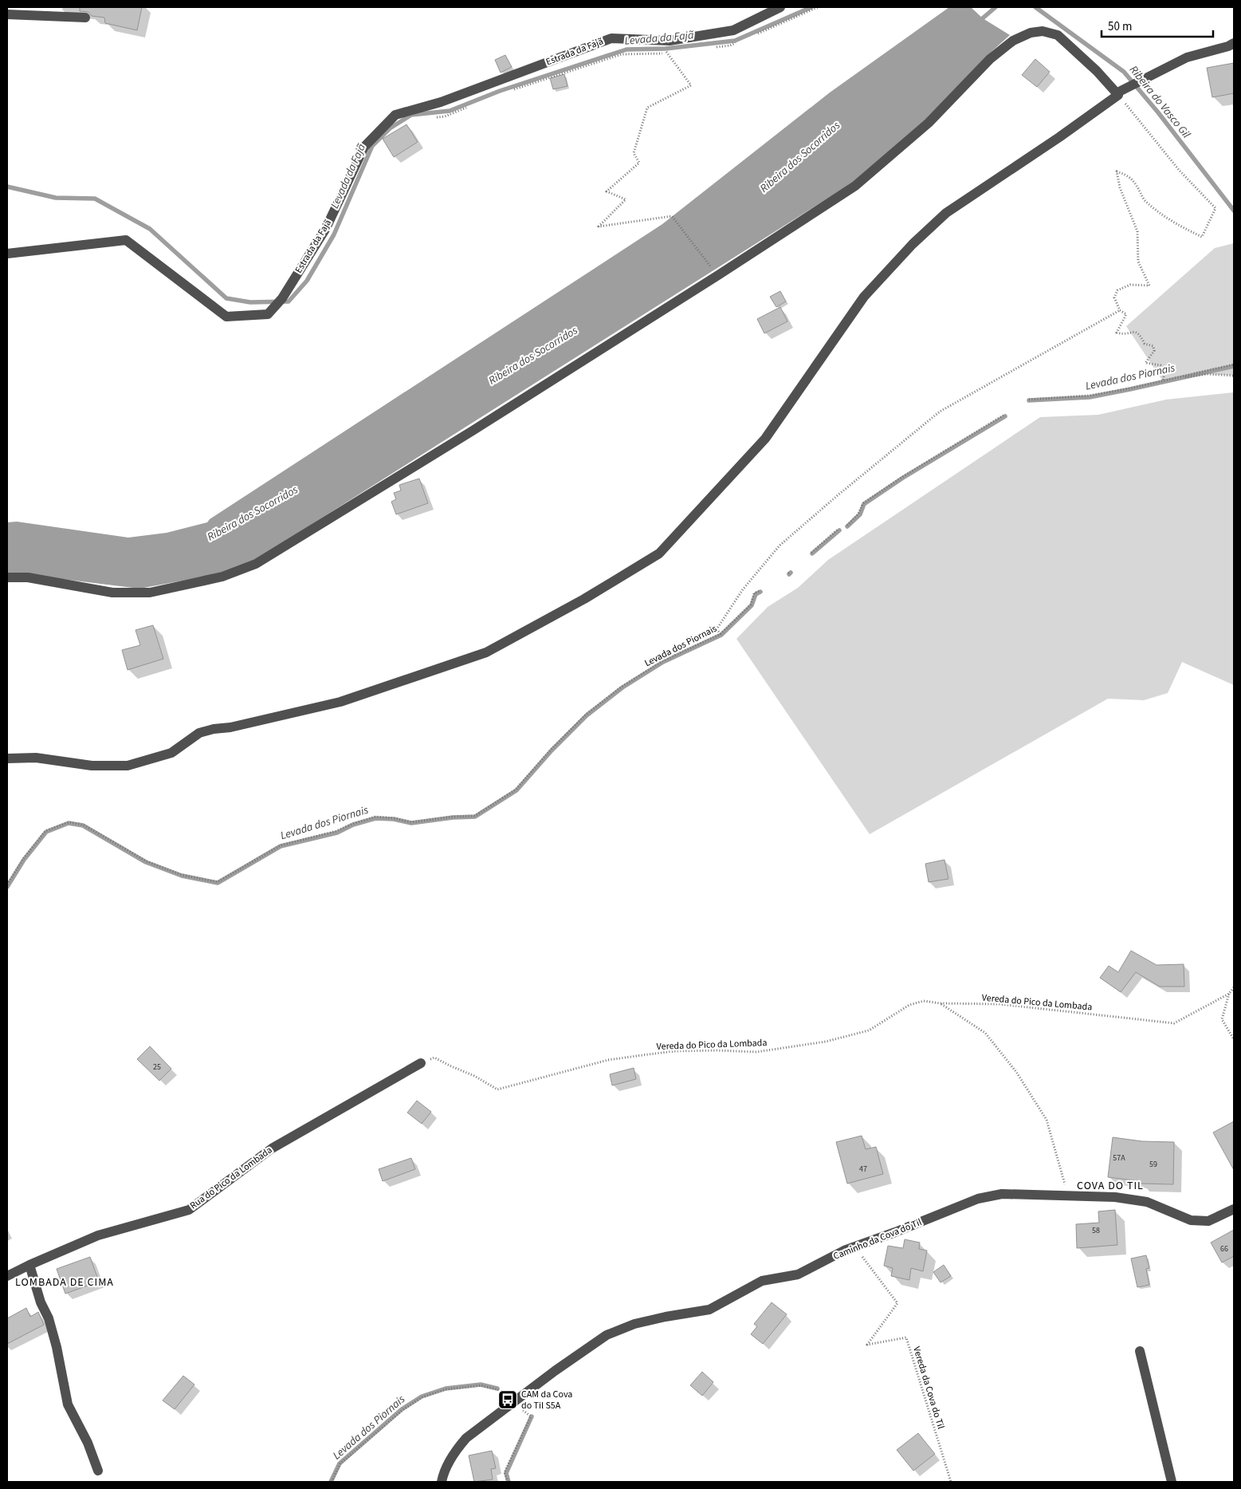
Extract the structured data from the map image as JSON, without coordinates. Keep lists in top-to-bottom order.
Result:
{
  "streets": {
    "street": ["Estrada da Fajã", "Rua do Pico da Lombada", "Caminho da Cova do Til"],
    "path": ["Levada dos Piornais", "Vereda do Pico da Lombada", "Vereda da Cova do Til"]
  },
  "crossings": [
    ["Vereda do Pico da Lombada", "Rua do Pico da Lombada"],
    ["Caminho da Cova do Til", "Vereda da Cova do Til"]
  ],
  "districts": ["COVA DO TIL", "LOMBADA DE CIMA"],
  "water": [
    "Levada da Fajã",
    "Ribeira do Vasco Gil",
    "Ribeira dos Socorridos",
    "Levada dos Piornais"
  ],
  "places": {
    "bus stop": ["CAM da Cova do Til S5A"]
  },
  "house_numbers": [
    "25",
    "57A",
    "59",
    "47",
    "58",
    "66"
  ],
  "scale_bar": "50 m"
}
